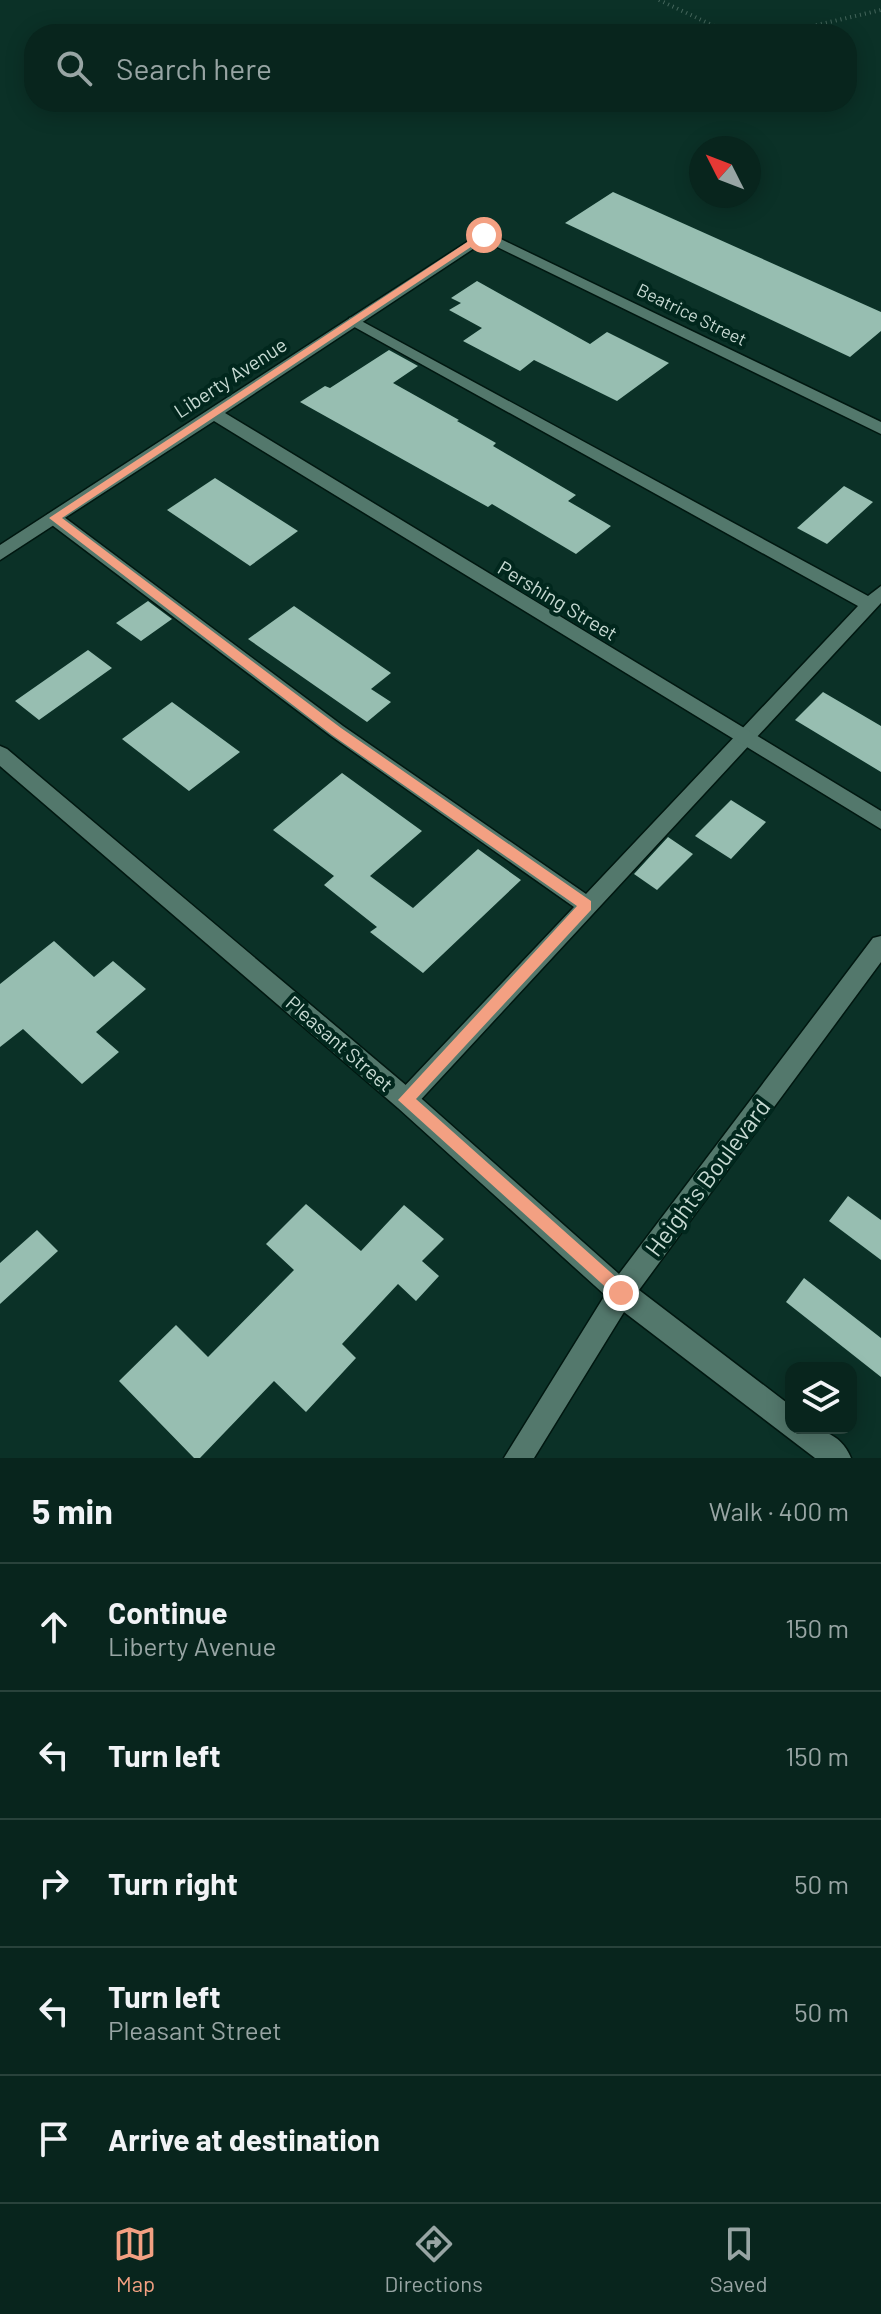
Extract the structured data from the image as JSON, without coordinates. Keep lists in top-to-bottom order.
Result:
{
  "streets": {
    "street": [
      "Beatrice Street",
      "Liberty Avenue",
      "Pershing Street",
      "Pleasant Street",
      "Heights Boulevard"
    ]
  },
  "crossings": [
    ["Beatrice Street", "Liberty Avenue"],
    ["Liberty Avenue", "Pershing Street"],
    ["Pleasant Street", "Heights Boulevard"]
  ],
  "north": "top left",
  "page": {
    "search": "Search here",
    "heading": ["5 min", "Walk · 400 m"],
    "list": [
      ["Continue", "Liberty Avenue", "150 m"],
      ["Turn left", "150 m"],
      ["Turn right", "50 m"],
      ["Turn left", "Pleasant Street", "50 m"],
      "Arrive at destination"
    ],
    "nav": ["Map", "Directions", "Saved"]
  }
}
